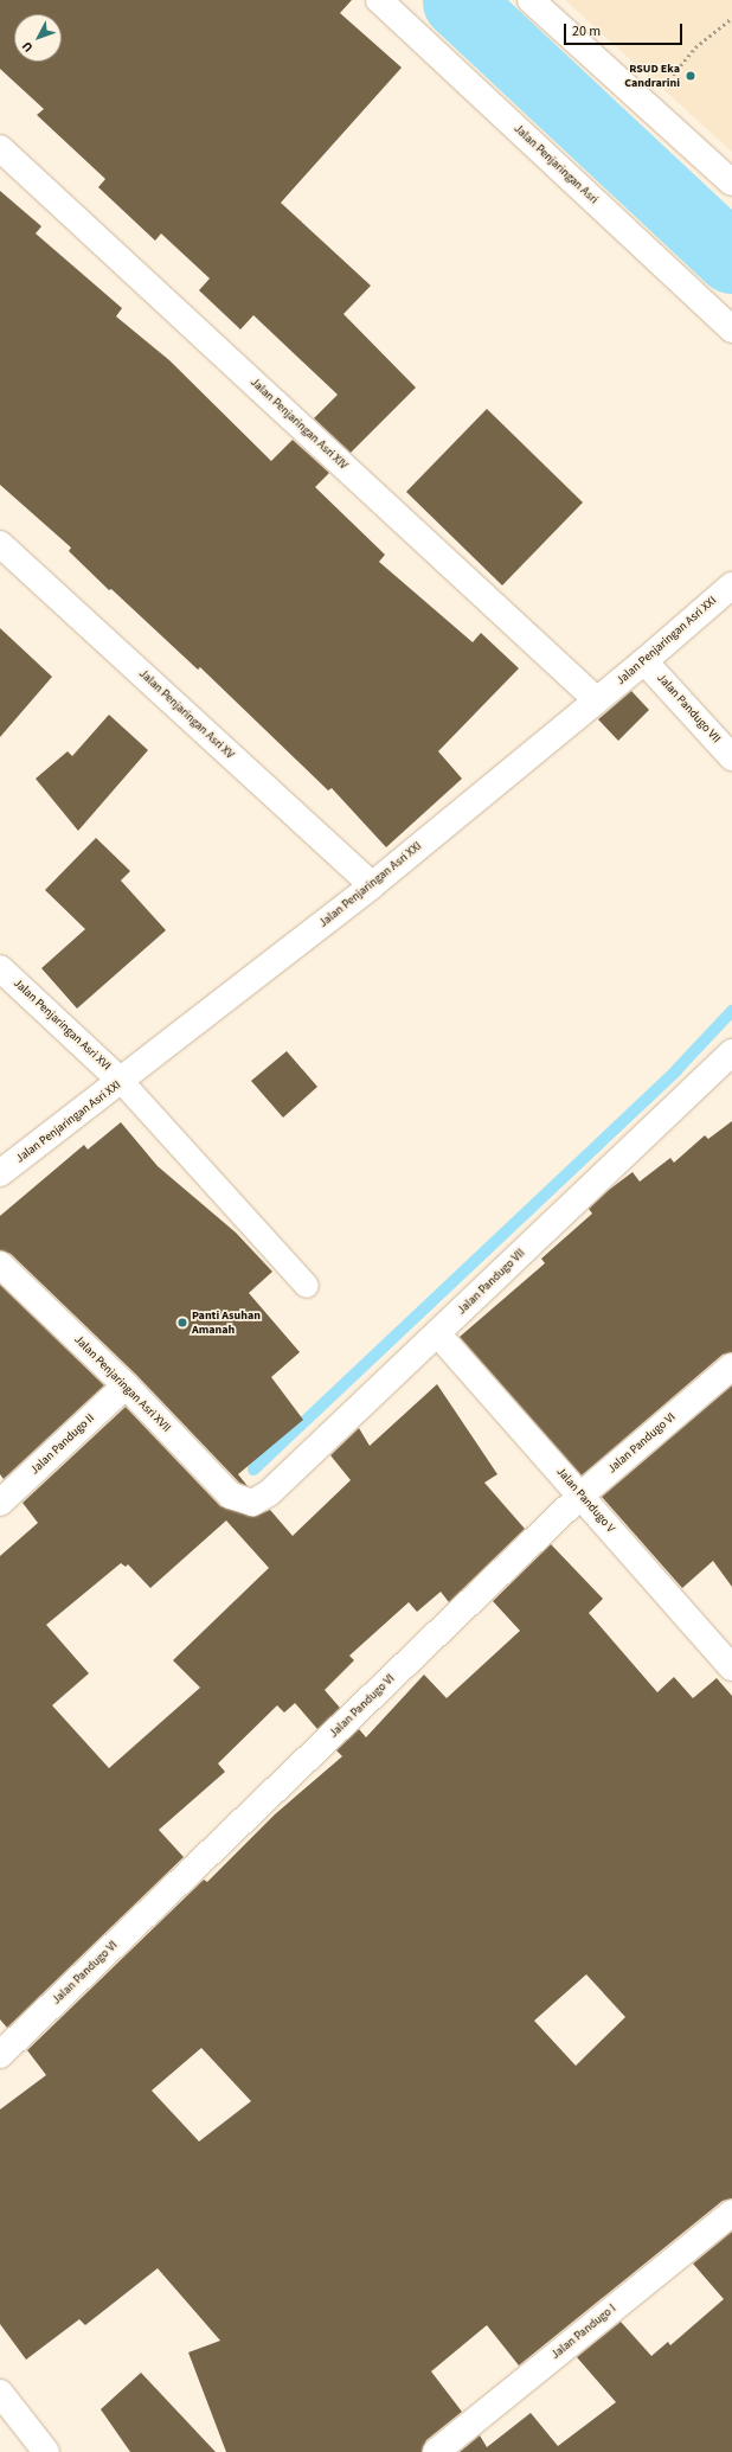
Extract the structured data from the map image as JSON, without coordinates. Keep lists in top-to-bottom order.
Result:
{
  "streets": {
    "street": [
      "Jalan Penjaringan Asri",
      "Jalan Penjaringan Asri XIV",
      "Jalan Penjaringan Asri XXI",
      "Jalan Pandugo VII",
      "Jalan Penjaringan Asri XV",
      "Jalan Penjaringan Asri XVI",
      "Jalan Penjaringan Asri XVII",
      "Jalan Pandugo VI",
      "Jalan Pandugo II",
      "Jalan Pandugo V",
      "Jalan Pandugo I"
    ]
  },
  "crossings": [
    ["Jalan Penjaringan Asri XIV", "Jalan Penjaringan Asri XXI"],
    ["Jalan Penjaringan Asri XXI", "Jalan Pandugo VII"],
    ["Jalan Penjaringan Asri XXI", "Jalan Penjaringan Asri XV"],
    ["Jalan Penjaringan Asri XXI", "Jalan Penjaringan Asri XVI"],
    ["Jalan Pandugo VII", "Jalan Penjaringan Asri XVII"],
    ["Jalan Pandugo VII", "Jalan Pandugo V"],
    ["Jalan Penjaringan Asri XVII", "Jalan Pandugo II"],
    ["Jalan Pandugo VI", "Jalan Pandugo V"]
  ],
  "places": ["RSUD Eka Candrarini", "Panti Asuhan Amanah"],
  "scale_bar": "20 m",
  "north": "bottom left"
}
